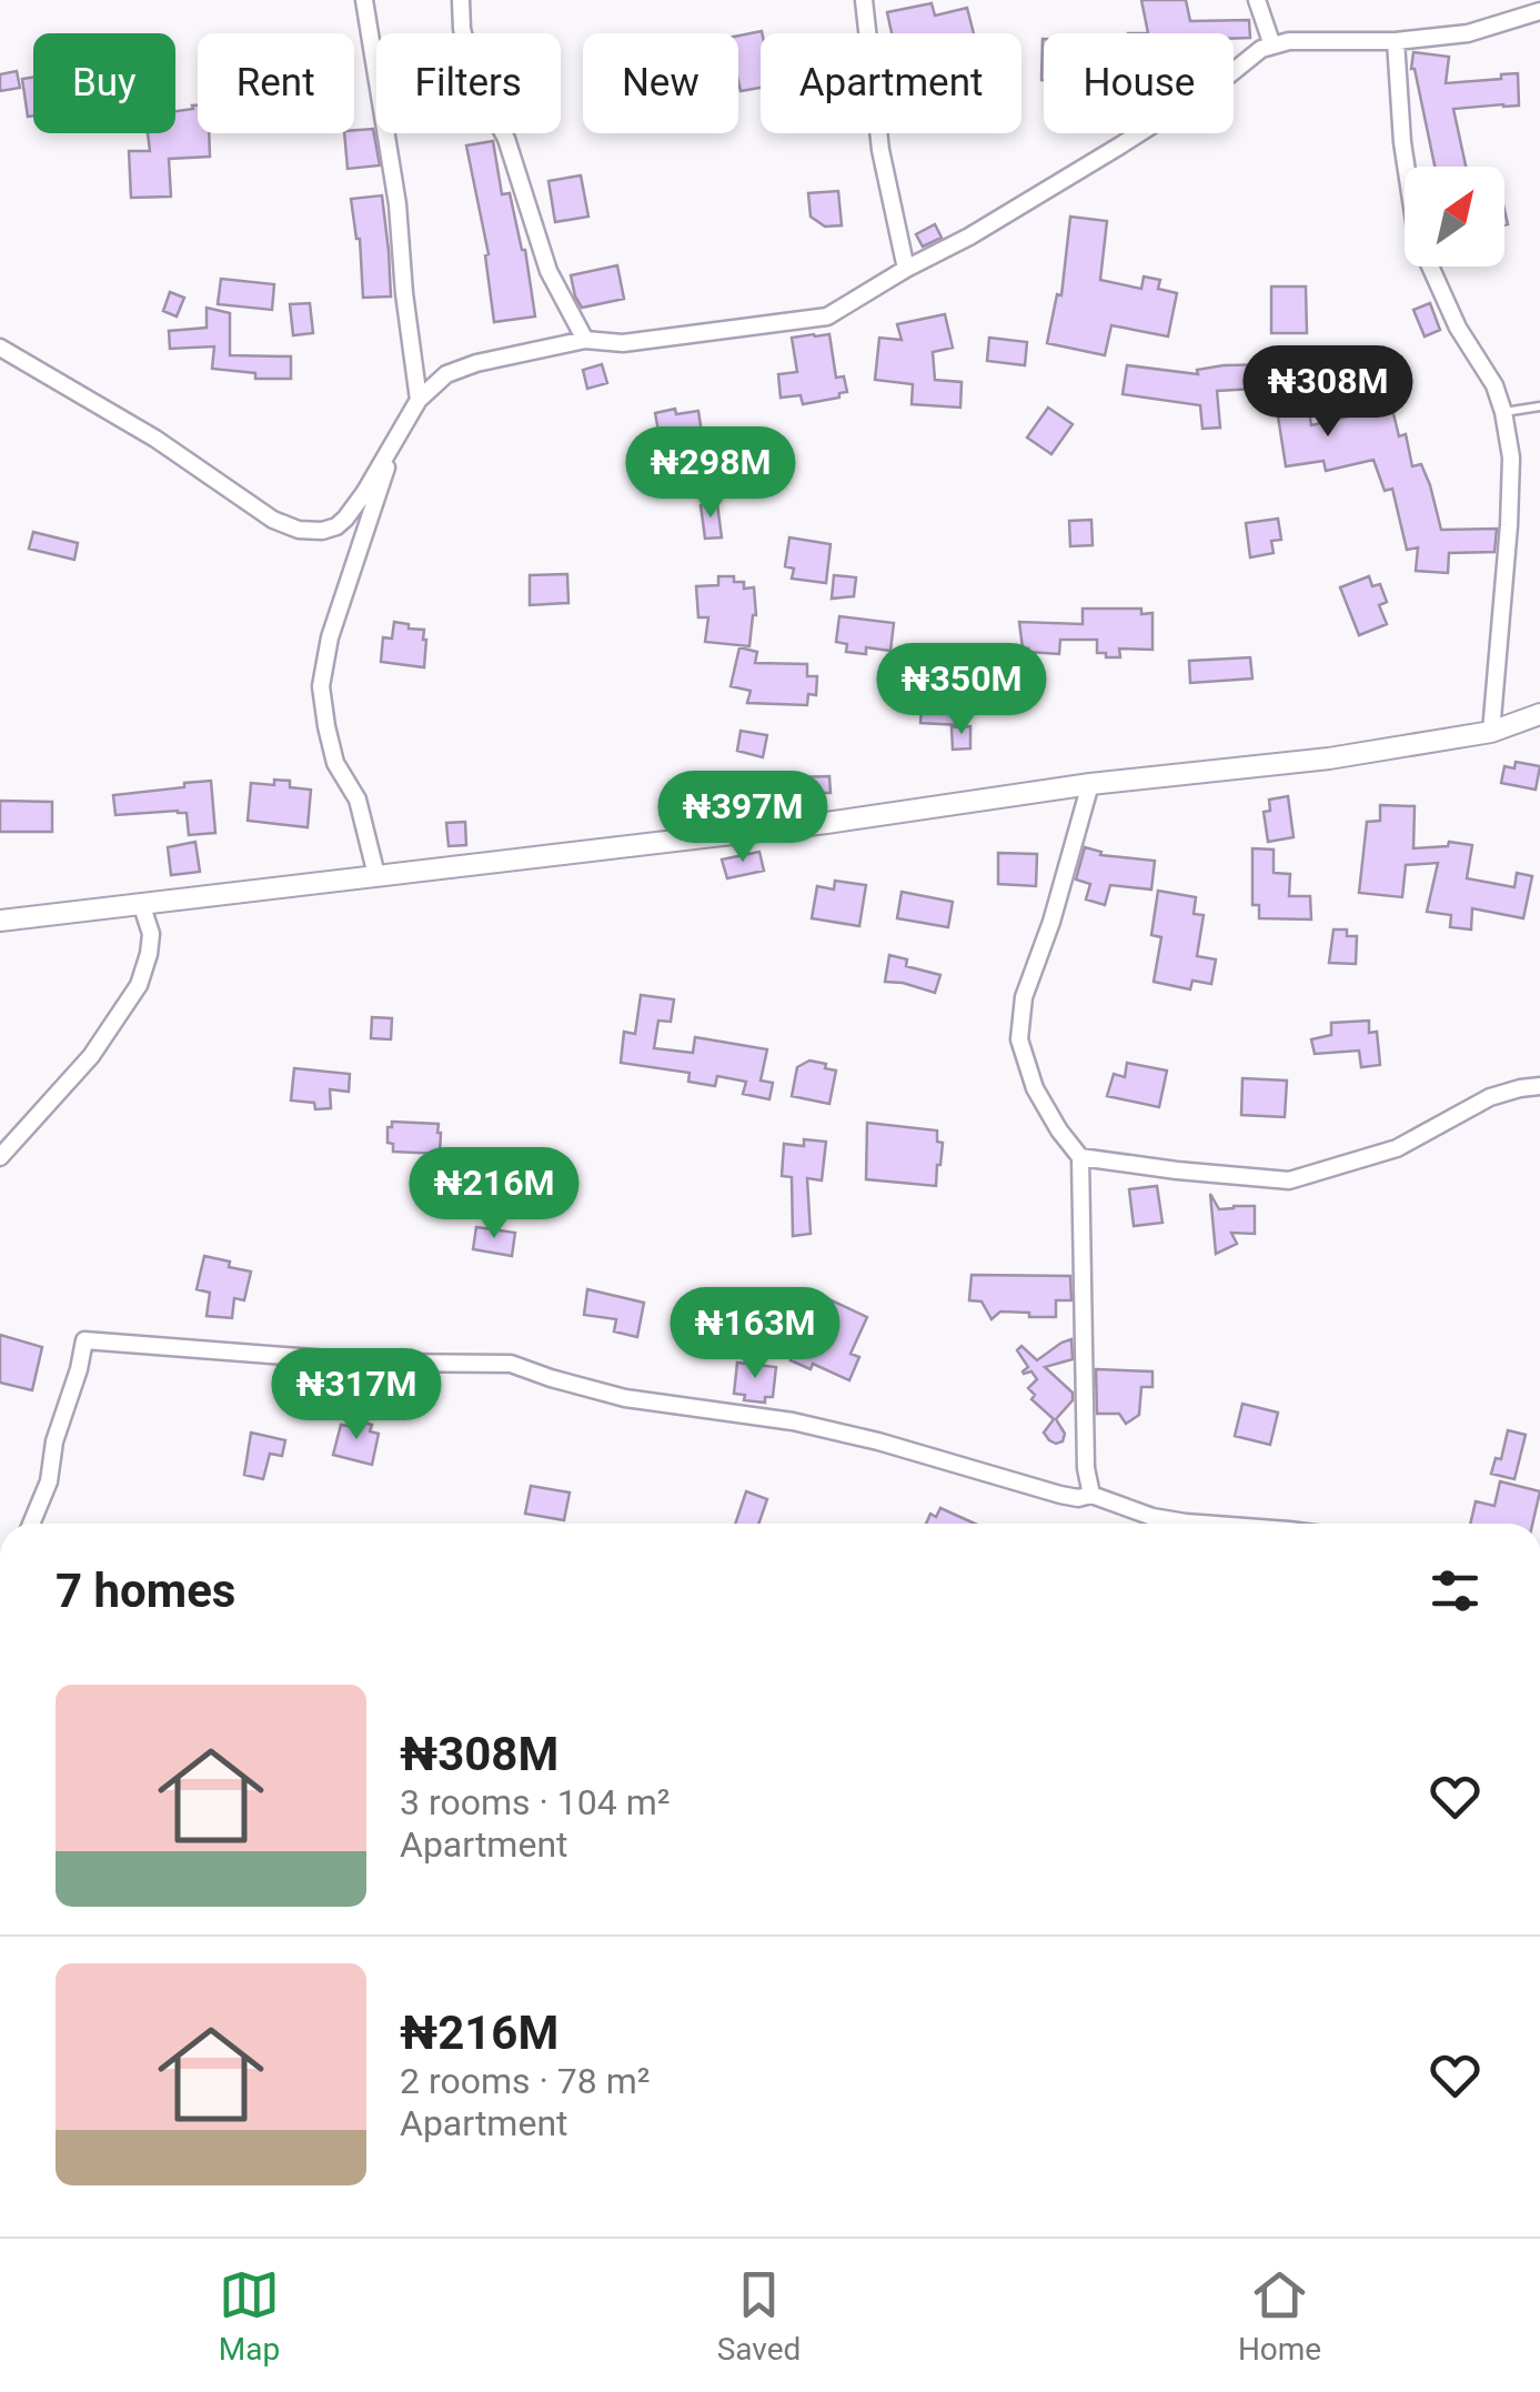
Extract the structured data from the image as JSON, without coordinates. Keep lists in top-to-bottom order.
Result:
{
  "north": "top right",
  "page": {
    "chip": [
      "Buy",
      "Rent",
      "Filters",
      "New",
      "Apartment",
      "House"
    ],
    "price": [
      "₦308M",
      "₦298M",
      "₦350M",
      "₦397M",
      "₦216M",
      "₦163M",
      "₦317M"
    ],
    "heading": "7 homes",
    "list": [
      {
        "name": "₦308M",
        "note": "3 rooms · 104 m² · Apartment"
      },
      {
        "name": "₦216M",
        "note": "2 rooms · 78 m² · Apartment"
      }
    ],
    "tabs": ["Map", "Saved", "Home"]
  }
}
